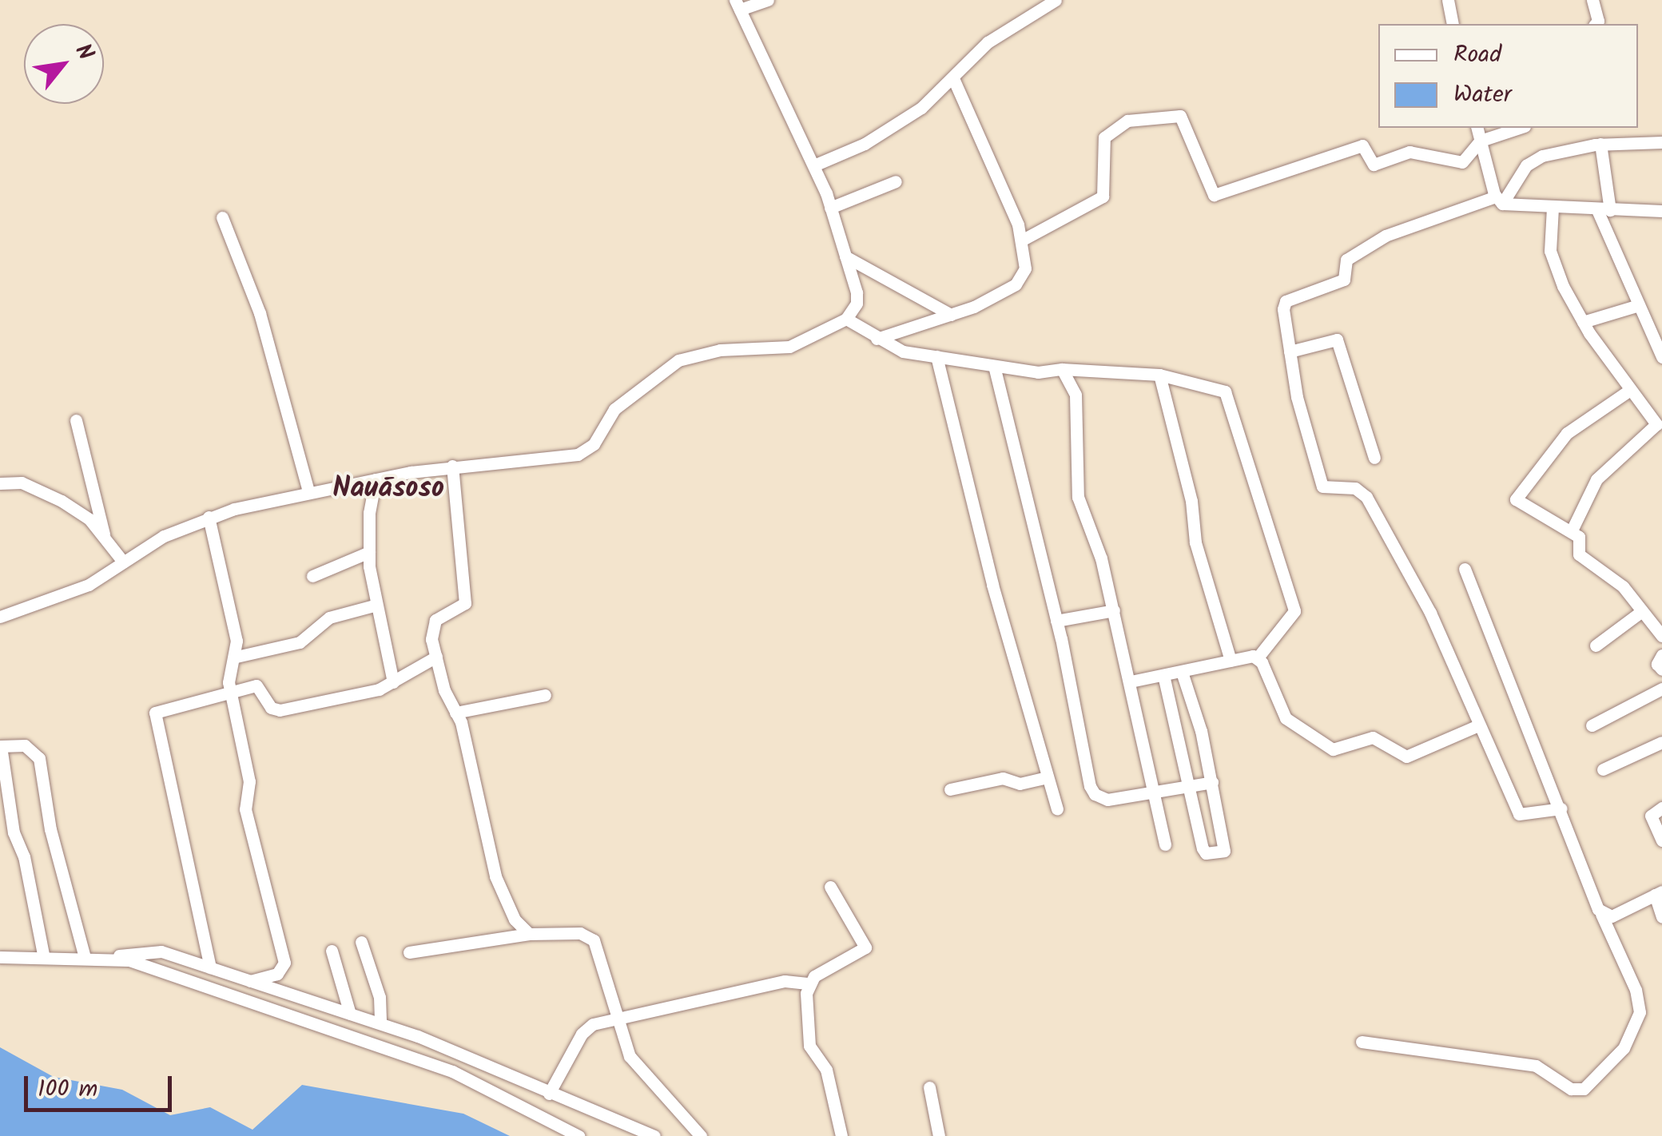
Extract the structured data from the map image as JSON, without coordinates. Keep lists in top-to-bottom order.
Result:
{
  "districts": ["Nauāsoso"],
  "legend": ["Road", "Water"],
  "scale_bar": "100 m",
  "north": "top right"
}
